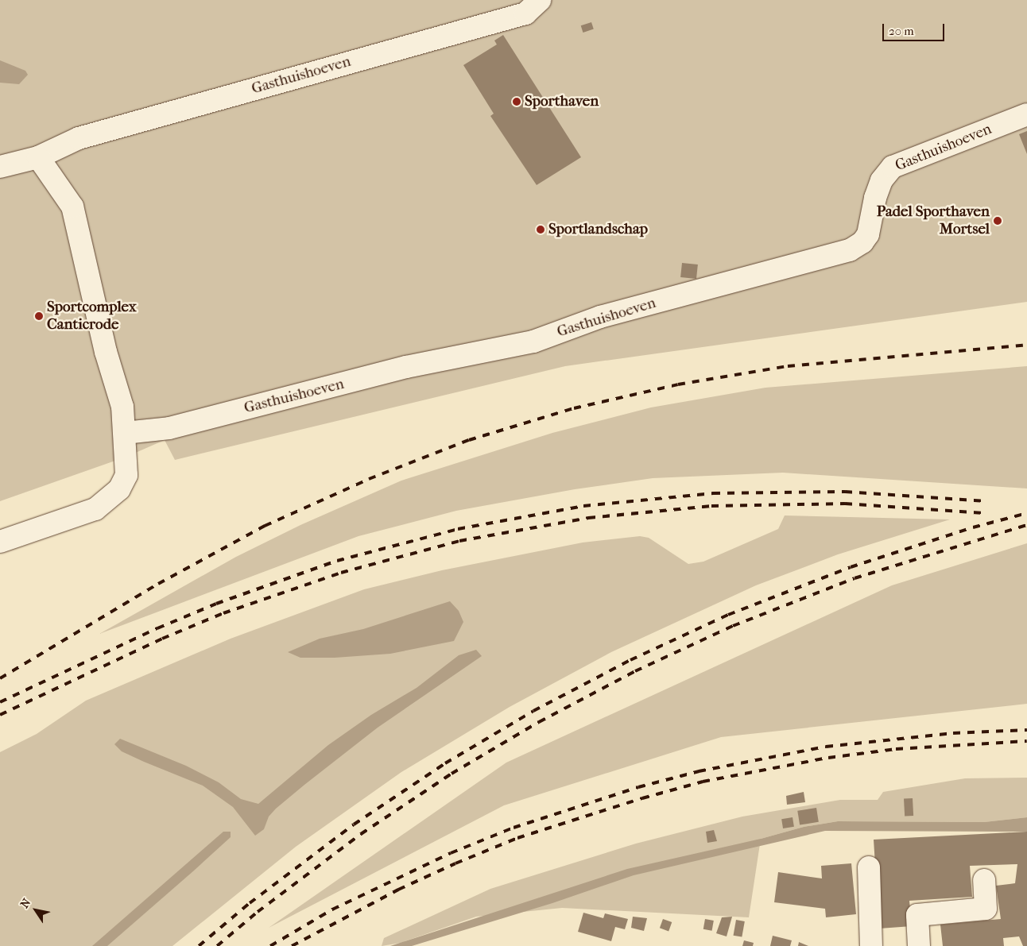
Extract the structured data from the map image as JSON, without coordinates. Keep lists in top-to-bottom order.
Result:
{
  "streets": {
    "street": ["Gasthuishoeven"]
  },
  "places": [
    "Sporthaven",
    "Padel Sporthaven Mortsel",
    "Sportlandschap",
    "Sportcomplex Canticrode"
  ],
  "scale_bar": "20 m",
  "north": "top left"
}
